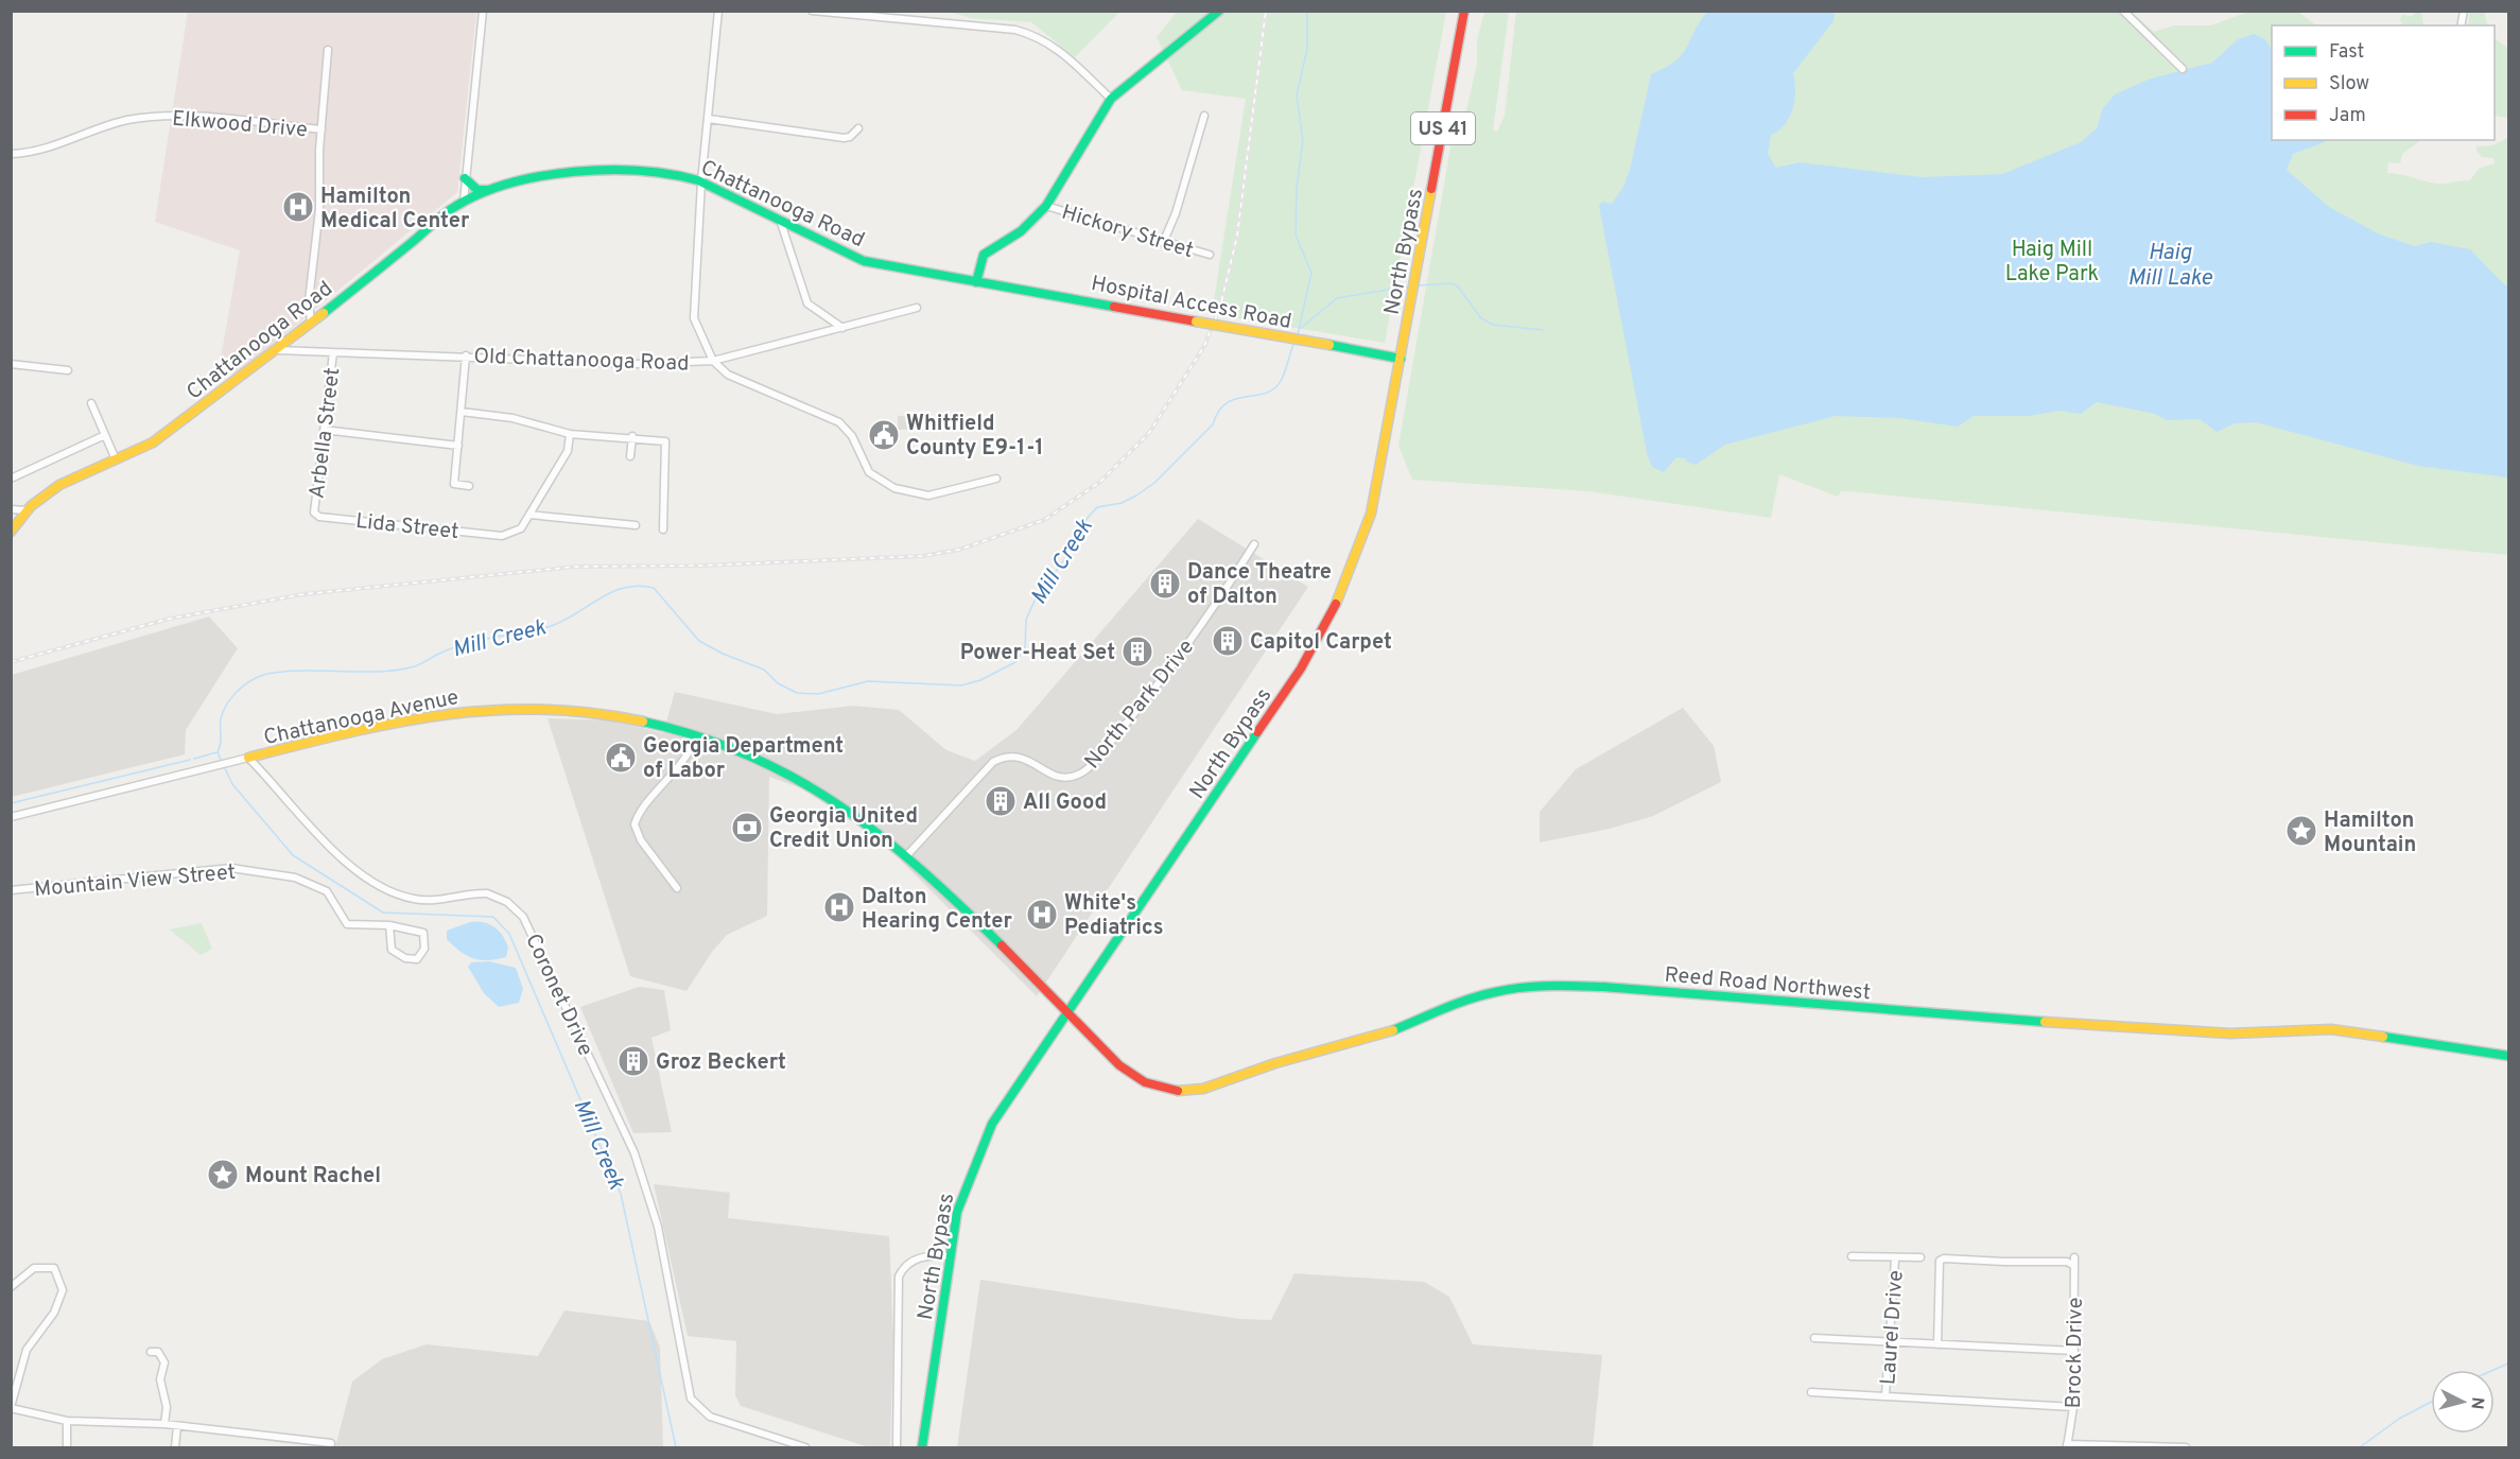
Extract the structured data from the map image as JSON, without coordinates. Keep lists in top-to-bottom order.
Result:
{
  "streets": {
    "main road": [
      "US 41",
      "Chattanooga Road",
      "North Bypass",
      "Hospital Access Road",
      "Chattanooga Avenue",
      "Reed Road Northwest"
    ],
    "street": [
      "Elkwood Drive",
      "Hickory Street",
      "Old Chattanooga Road",
      "Arbella Street",
      "Lida Street",
      "North Park Drive",
      "Mountain View Street",
      "Coronet Drive",
      "Laurel Drive",
      "Brock Drive"
    ]
  },
  "crossings": [
    ["Chattanooga Road", "Hospital Access Road"],
    ["Chattanooga Road", "Old Chattanooga Road"],
    ["North Bypass", "Hospital Access Road"],
    ["North Bypass", "Chattanooga Avenue"],
    ["North Bypass", "Reed Road Northwest"],
    ["Old Chattanooga Road", "Arbella Street"],
    ["Arbella Street", "Lida Street"],
    ["North Park Drive", "Chattanooga Avenue"],
    ["Chattanooga Avenue", "Reed Road Northwest"],
    ["Chattanooga Avenue", "Coronet Drive"]
  ],
  "water": ["Haig Mill Lake", "Mill Creek"],
  "parks": ["Haig Mill Lake Park"],
  "places": {
    "hospital": ["Hamilton Medical Center", "Dalton Hearing Center", "White's Pediatrics"],
    "public building": ["Whitfield County E9-1-1", "Georgia Department of Labor"],
    "building": [
      "Dance Theatre of Dalton",
      "Capitol Carpet",
      "Power-Heat Set",
      "All Good",
      "Groz Beckert"
    ],
    "bank": ["Georgia United Credit Union"],
    "place": ["Hamilton Mountain", "Mount Rachel"]
  },
  "legend": ["Fast", "Slow", "Jam"],
  "north": "right"
}
